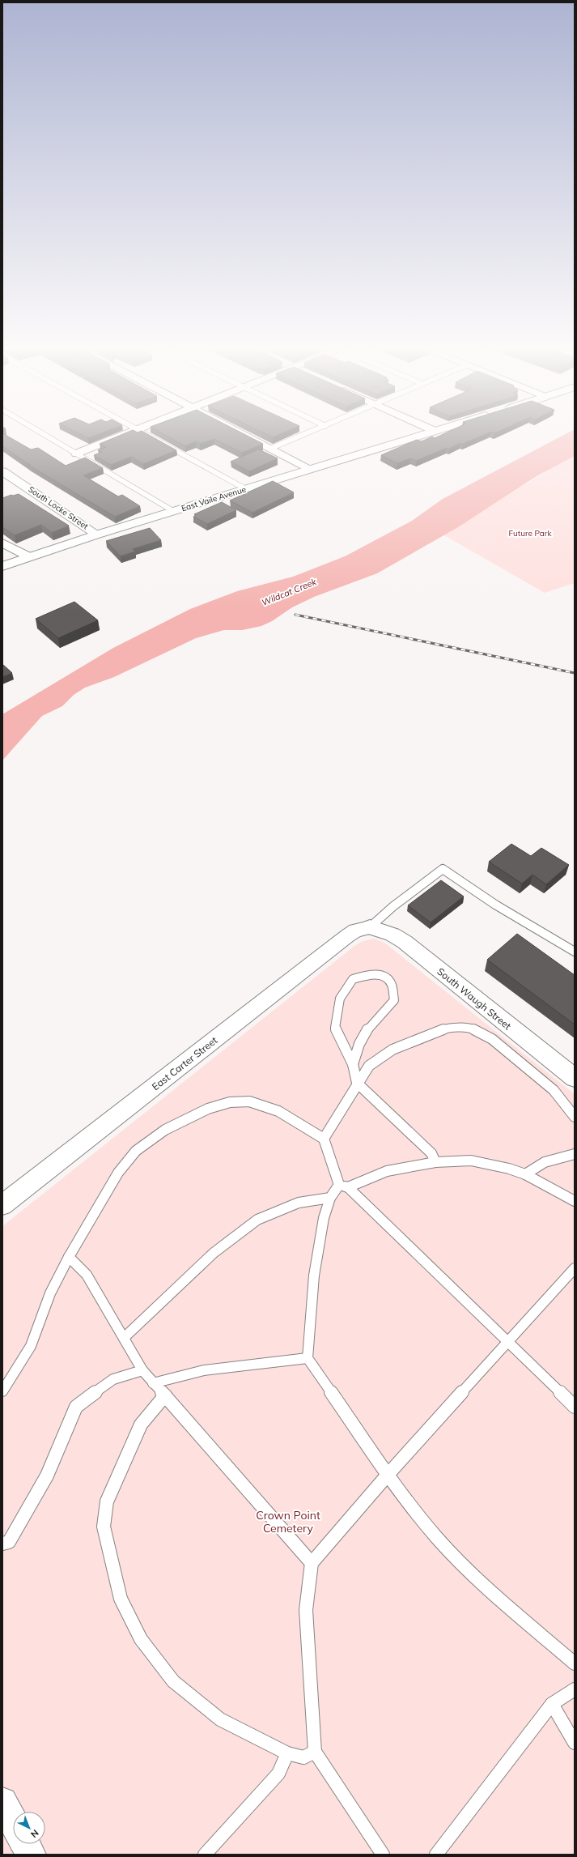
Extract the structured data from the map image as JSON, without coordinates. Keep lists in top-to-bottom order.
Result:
{
  "streets": {
    "street": [
      "East Vaile Avenue",
      "South Locke Street",
      "South Waugh Street",
      "East Carter Street"
    ]
  },
  "crossings": [
    ["East Vaile Avenue", "South Locke Street"],
    ["South Waugh Street", "East Carter Street"]
  ],
  "water": ["Wildcat Creek"],
  "parks": ["Future Park", "Crown Point Cemetery"],
  "north": "bottom right"
}
